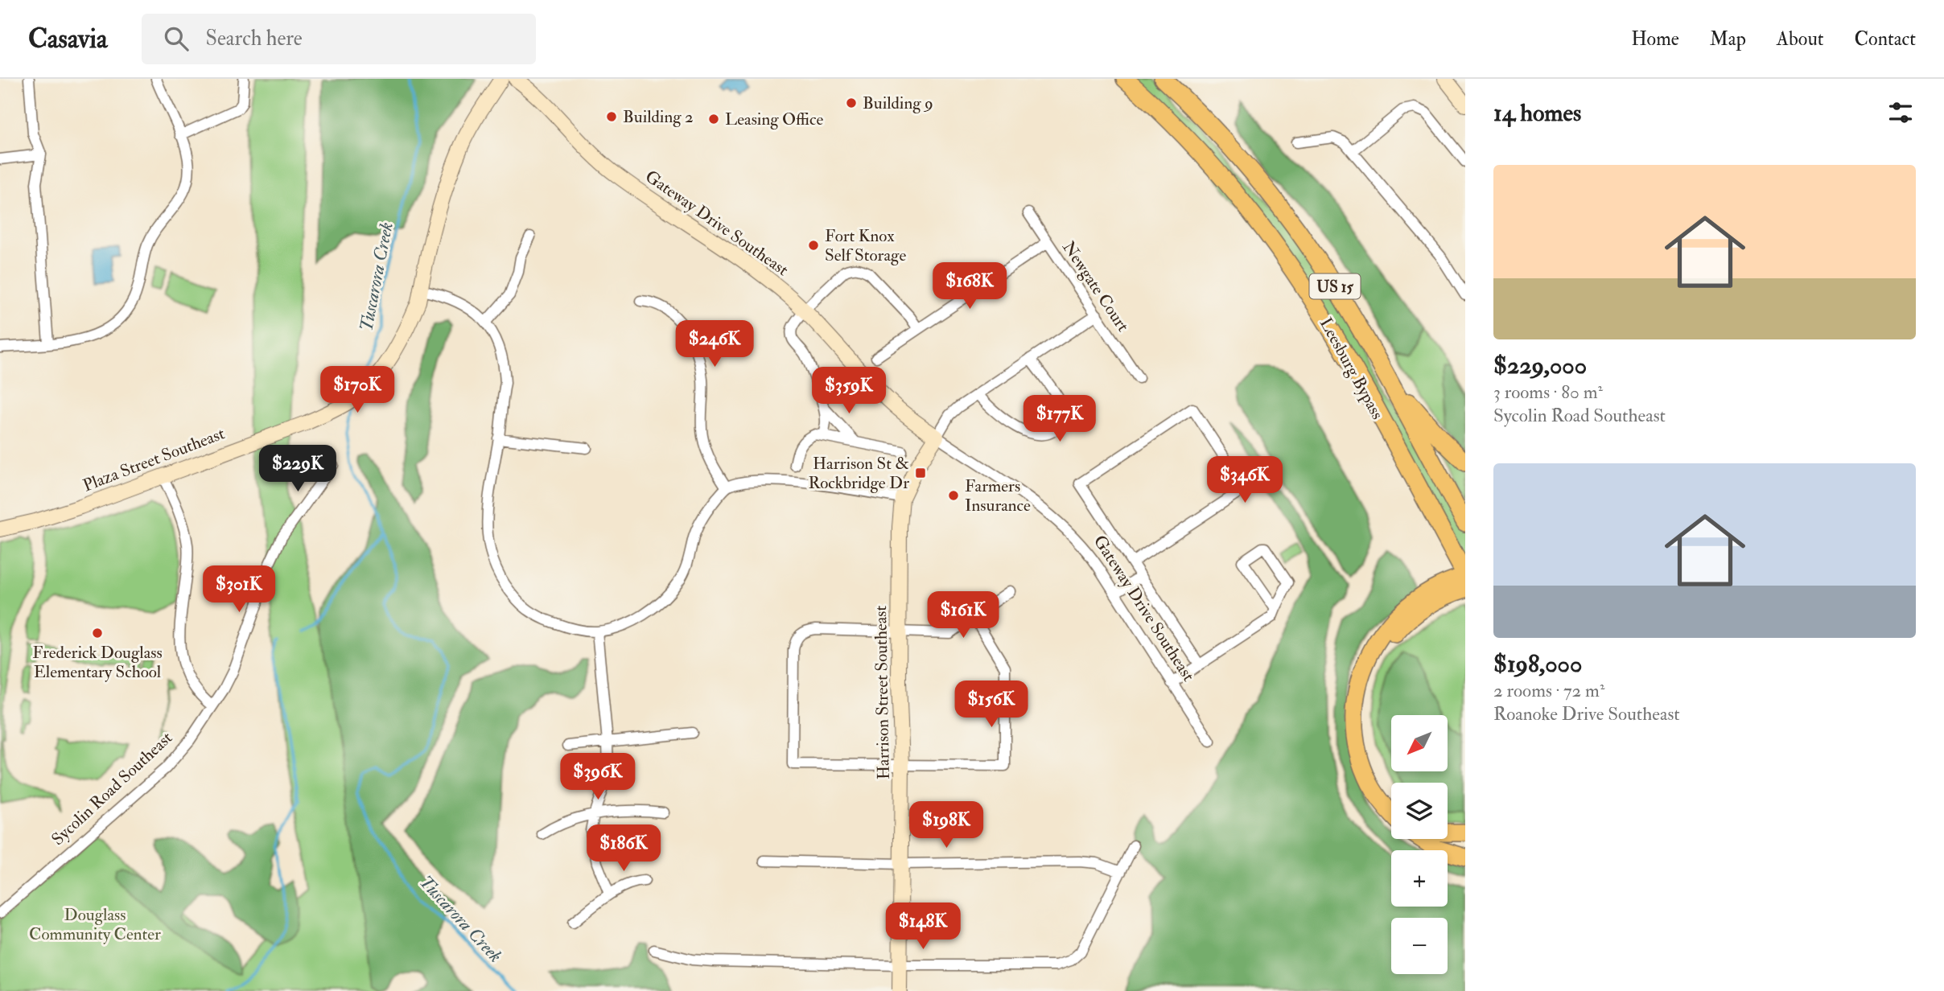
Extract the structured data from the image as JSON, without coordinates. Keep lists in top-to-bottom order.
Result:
{
  "streets": {
    "highway": ["US 15", "Leesburg Bypass"],
    "street": [
      "Gateway Drive Southeast",
      "Newgate Court",
      "Plaza Street Southeast",
      "Harrison Street Southeast",
      "Sycolin Road Southeast"
    ]
  },
  "crossings": [
    ["Gateway Drive Southeast", "Harrison Street Southeast"]
  ],
  "water": ["Tuscarora Creek"],
  "parks": ["Douglass Community Center"],
  "places": {
    "other": [
      "Building 9",
      "Building 2",
      "Leasing Office",
      "Fort Knox Self Storage",
      "Farmers Insurance",
      "Frederick Douglass Elementary School"
    ],
    "transit": ["Harrison St & Rockbridge Dr"]
  },
  "north": "bottom left",
  "page": {
    "header": "Casavia",
    "search": "Search here",
    "nav": [
      "Home",
      "Map",
      "About",
      "Contact"
    ],
    "heading": "14 homes",
    "list": [
      {
        "name": "$229,000",
        "note": "3 rooms · 80 m² · Sycolin Road Southeast"
      },
      {
        "name": "$198,000",
        "note": "2 rooms · 72 m² · Roanoke Drive Southeast"
      }
    ],
    "price": [
      "$168K",
      "$246K",
      "$170K",
      "$359K",
      "$177K",
      "$229K",
      "$346K",
      "$301K",
      "$161K",
      "$156K",
      "$396K",
      "$198K",
      "$186K",
      "$148K"
    ],
    "map_buttons": ["+", "−"]
  }
}
